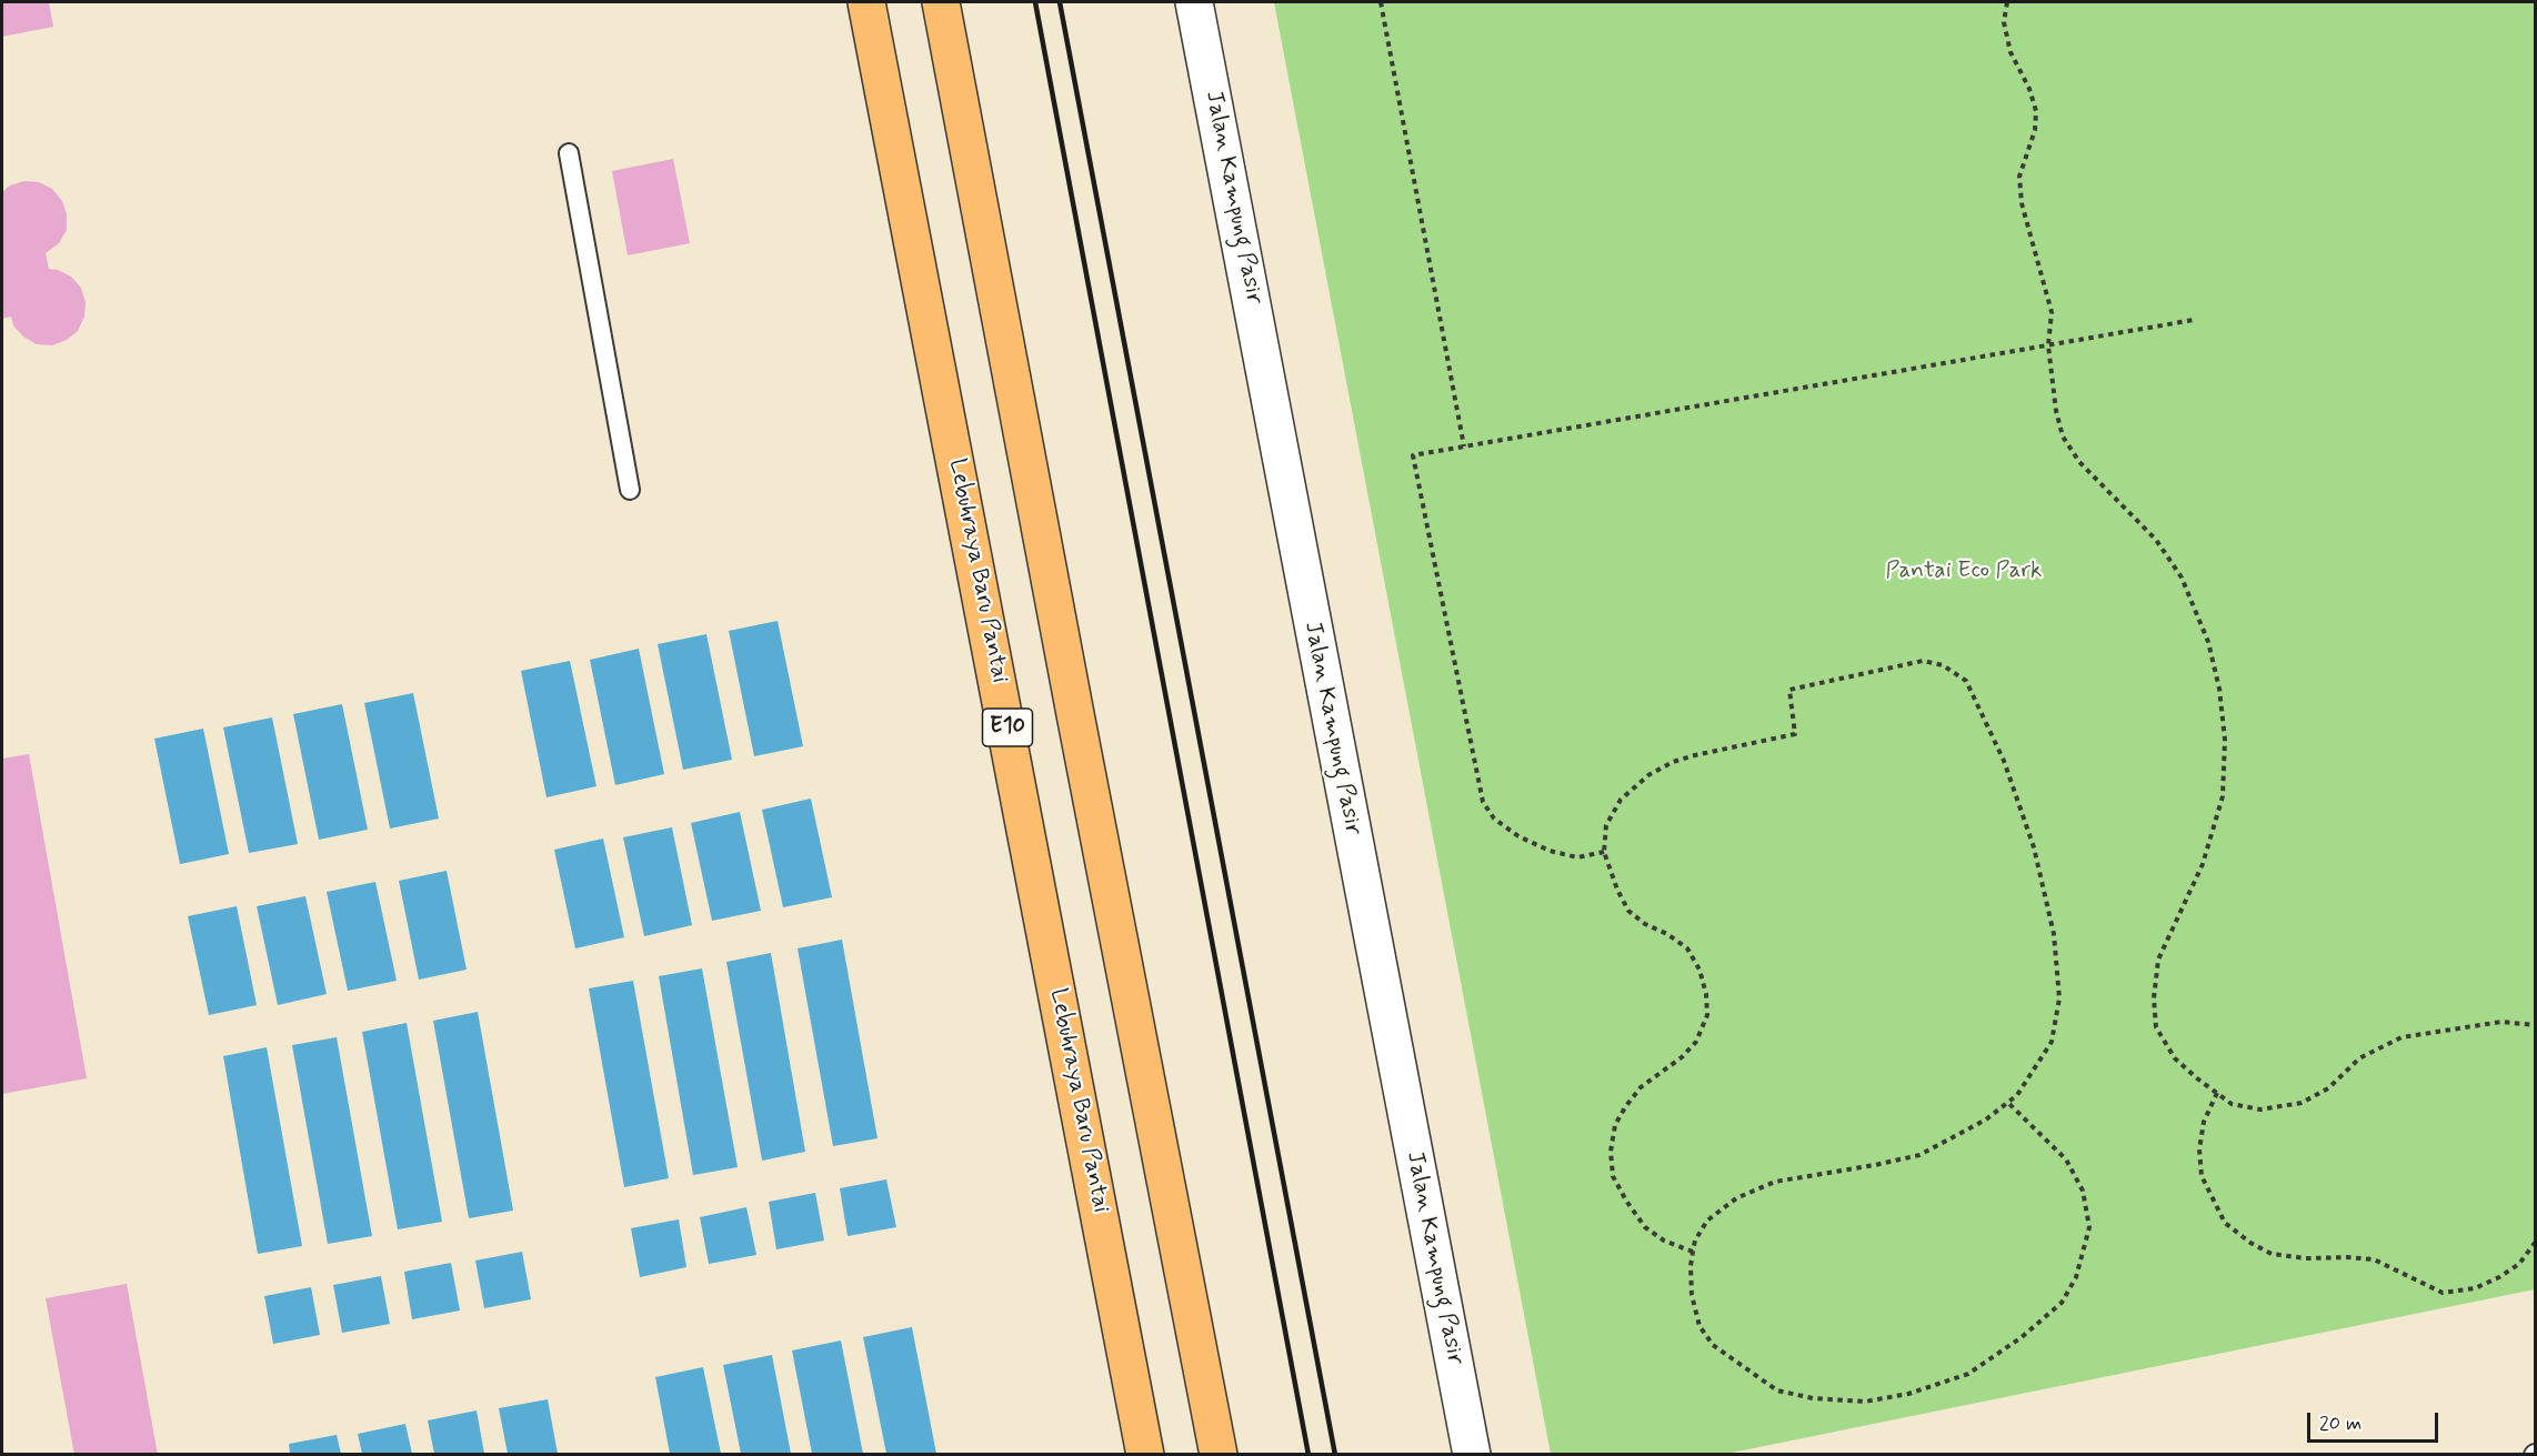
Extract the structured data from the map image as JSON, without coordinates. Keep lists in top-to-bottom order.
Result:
{
  "streets": {
    "highway": ["Lebuhraya Baru Pantai", "E10"],
    "street": ["Jalan Kampung Pasir"]
  },
  "parks": ["Pantai Eco Park"],
  "scale_bar": "20 m"
}
